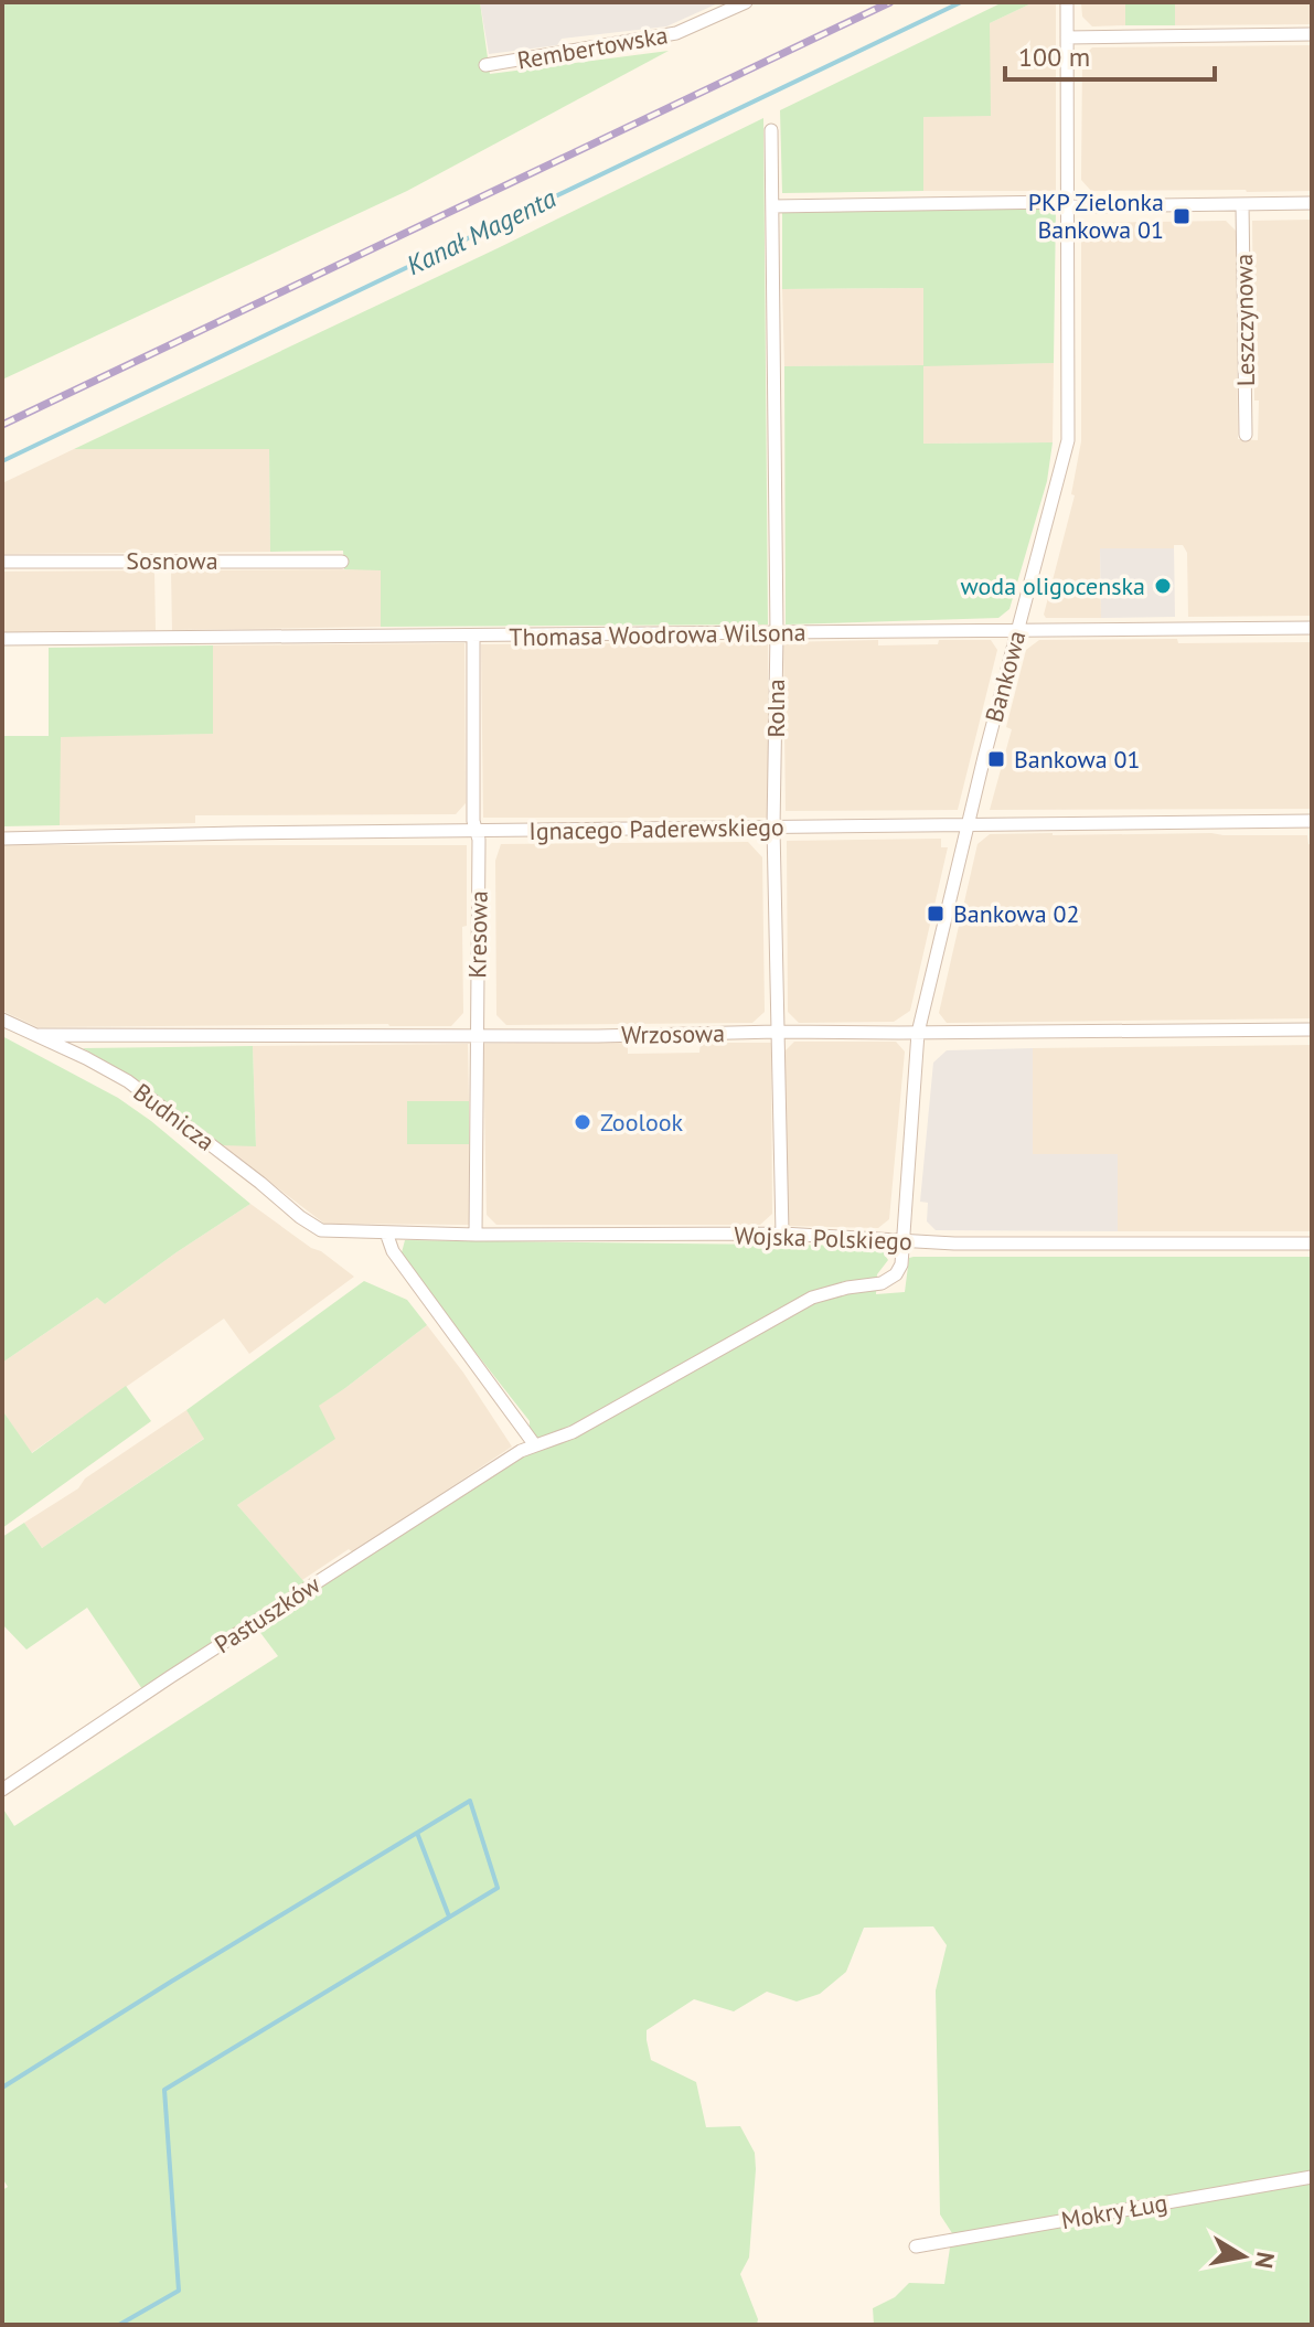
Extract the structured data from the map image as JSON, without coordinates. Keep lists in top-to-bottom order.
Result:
{
  "streets": {
    "street": [
      "Rembertowska",
      "Leszczynowa",
      "Sosnowa",
      "Thomasa Woodrowa Wilsona",
      "Bankowa",
      "Rolna",
      "Ignacego Paderewskiego",
      "Kresowa",
      "Wrzosowa",
      "Budnicza",
      "Wojska Polskiego",
      "Pastuszków",
      "Mokry Ług"
    ]
  },
  "crossings": [
    ["Thomasa Woodrowa Wilsona", "Bankowa"],
    ["Thomasa Woodrowa Wilsona", "Rolna"],
    ["Thomasa Woodrowa Wilsona", "Kresowa"],
    ["Bankowa", "Ignacego Paderewskiego"],
    ["Bankowa", "Wrzosowa"],
    ["Bankowa", "Wojska Polskiego"],
    ["Bankowa", "Pastuszków"],
    ["Rolna", "Ignacego Paderewskiego"],
    ["Rolna", "Wrzosowa"],
    ["Rolna", "Wojska Polskiego"],
    ["Ignacego Paderewskiego", "Kresowa"],
    ["Kresowa", "Wrzosowa"],
    ["Kresowa", "Wojska Polskiego"],
    ["Wrzosowa", "Budnicza"],
    ["Budnicza", "Wojska Polskiego"],
    ["Wojska Polskiego", "Pastuszków"]
  ],
  "water": ["Kanał Magenta"],
  "places": {
    "transit": ["PKP Zielonka Bankowa 01", "Bankowa 01", "Bankowa 02"],
    "other": ["woda oligocenska", "Zoolook"]
  },
  "scale_bar": "100 m",
  "north": "right"
}
